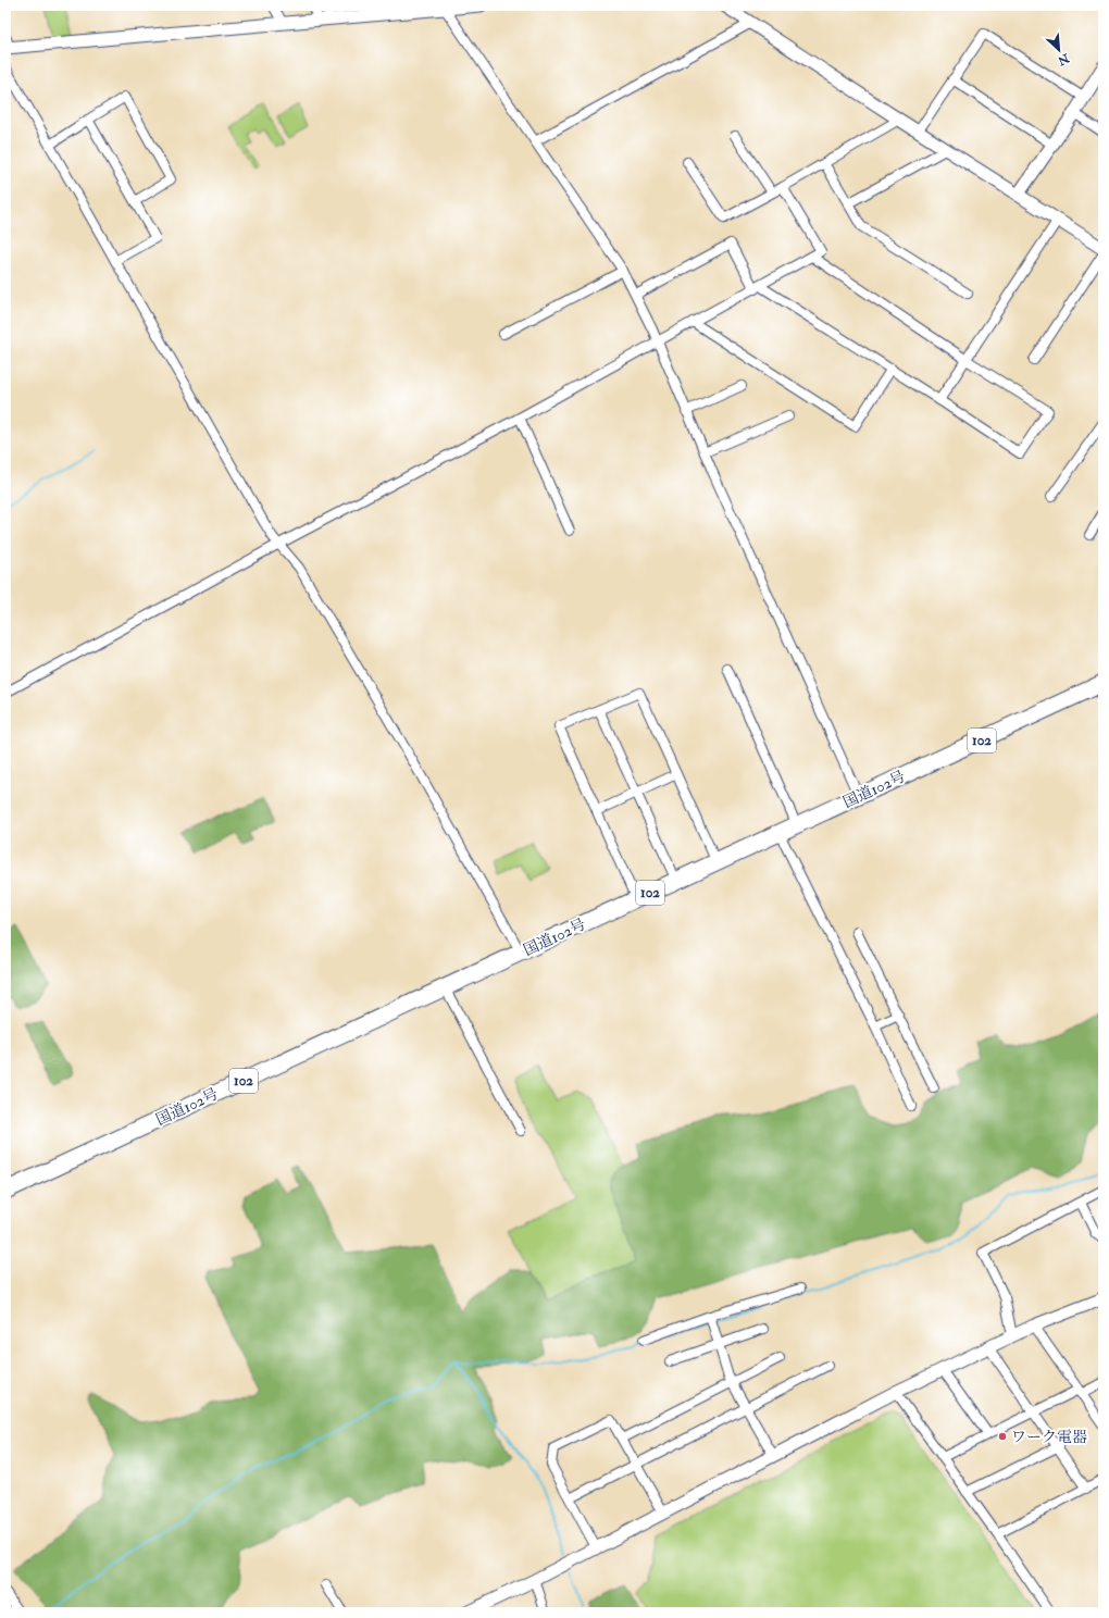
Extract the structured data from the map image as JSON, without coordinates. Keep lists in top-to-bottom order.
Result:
{
  "streets": {
    "highway": ["102", "国道102号"]
  },
  "places": ["ワーク電器"],
  "north": "bottom right"
}
